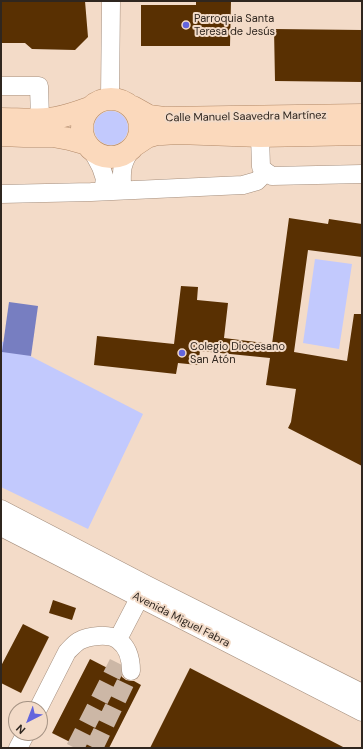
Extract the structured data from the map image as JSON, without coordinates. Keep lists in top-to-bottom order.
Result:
{
  "streets": {
    "main road": ["Calle Manuel Saavedra Martínez"],
    "street": ["Avenida Miguel Fabra"]
  },
  "places": ["Parroquia Santa Teresa de Jesús", "Colegio Diocesano San Atón"],
  "north": "bottom left"
}
